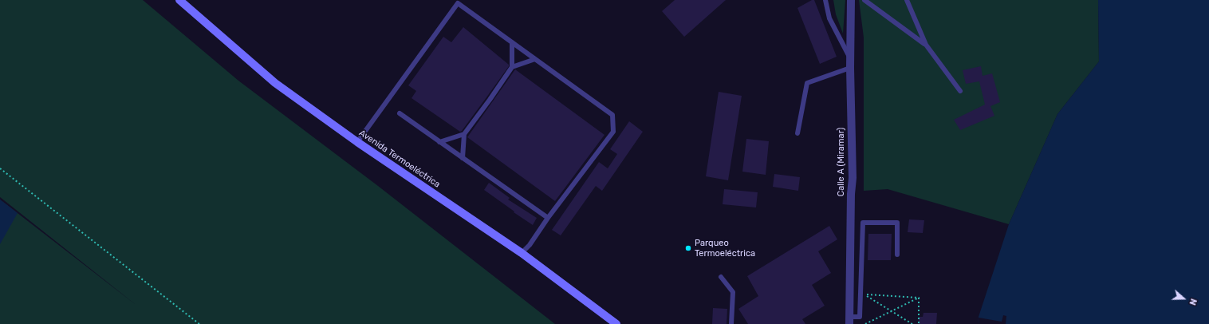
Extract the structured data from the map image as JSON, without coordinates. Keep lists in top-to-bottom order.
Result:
{
  "streets": {
    "main road": ["Avenida Termoeléctrica"],
    "street": ["Calle A (Miramar)"]
  },
  "places": ["Parqueo Termoeléctrica"],
  "north": "right"
}
